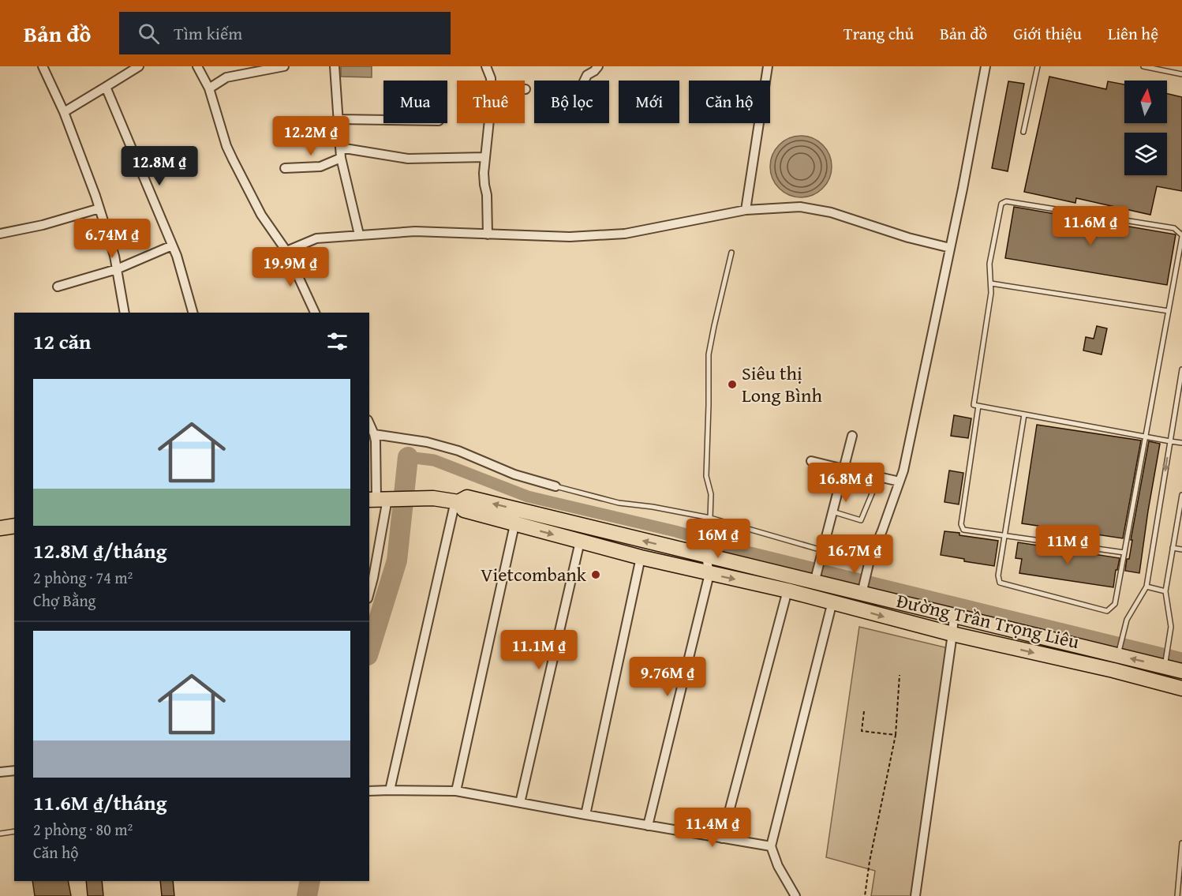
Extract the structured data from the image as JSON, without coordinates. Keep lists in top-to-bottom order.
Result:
{
  "streets": {
    "main road": ["Đường Trần Trọng Liêu"]
  },
  "places": ["Siêu thị Long Bình", "Vietcombank"],
  "north": "top",
  "page": {
    "header": "Bản đồ",
    "search": "Tìm kiếm",
    "nav": [
      "Trang chủ",
      "Bản đồ",
      "Giới thiệu",
      "Liên hệ"
    ],
    "chip": [
      "Mua",
      "Thuê",
      "Bộ lọc",
      "Mới",
      "Căn hộ"
    ],
    "price": [
      "12.2M ₫",
      "12.8M ₫",
      "11.6M ₫",
      "6.74M ₫",
      "19.9M ₫",
      "16.8M ₫",
      "16M ₫",
      "11M ₫",
      "16.7M ₫",
      "11.1M ₫",
      "9.76M ₫",
      "11.4M ₫"
    ],
    "heading": "12 căn",
    "list": [
      {
        "name": "12.8M ₫/tháng",
        "note": "2 phòng · 74 m² · Chợ Bằng"
      },
      {
        "name": "11.6M ₫/tháng",
        "note": "2 phòng · 80 m² · Căn hộ"
      }
    ]
  }
}
